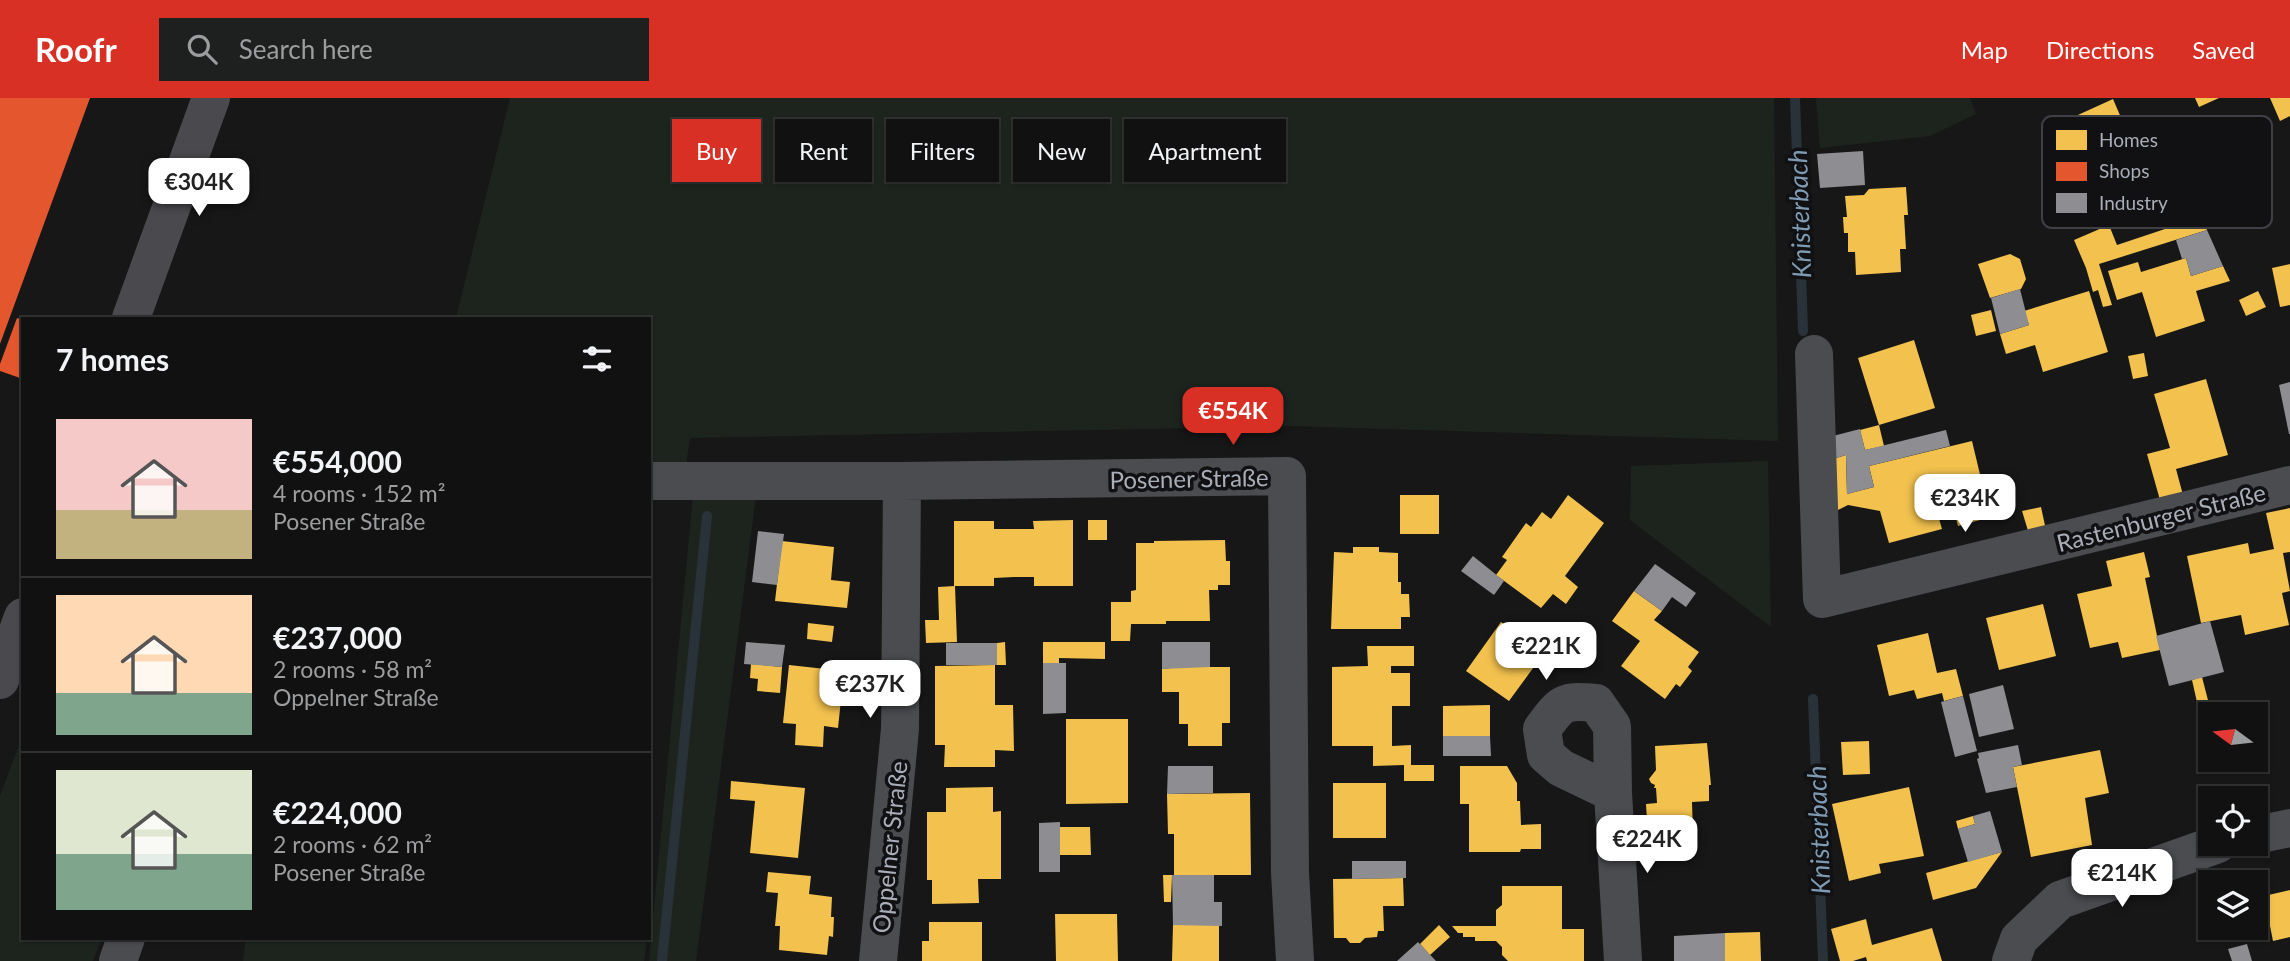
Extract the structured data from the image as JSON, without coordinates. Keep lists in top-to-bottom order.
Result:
{
  "streets": {
    "street": ["Posener Straße", "Rastenburger Straße", "Oppelner Straße"]
  },
  "crossings": [
    ["Posener Straße", "Oppelner Straße"]
  ],
  "water": ["Knisterbach"],
  "legend": ["Homes", "Shops", "Industry"],
  "north": "left",
  "page": {
    "header": "Roofr",
    "search": "Search here",
    "nav": ["Map", "Directions", "Saved"],
    "chip": [
      "Buy",
      "Rent",
      "Filters",
      "New",
      "Apartment"
    ],
    "price": [
      "€304K",
      "€554K",
      "€234K",
      "€221K",
      "€237K",
      "€224K",
      "€214K"
    ],
    "heading": "7 homes",
    "list": [
      {
        "name": "€554,000",
        "note": "4 rooms · 152 m² · Posener Straße"
      },
      {
        "name": "€237,000",
        "note": "2 rooms · 58 m² · Oppelner Straße"
      },
      {
        "name": "€224,000",
        "note": "2 rooms · 62 m² · Posener Straße"
      }
    ]
  }
}
